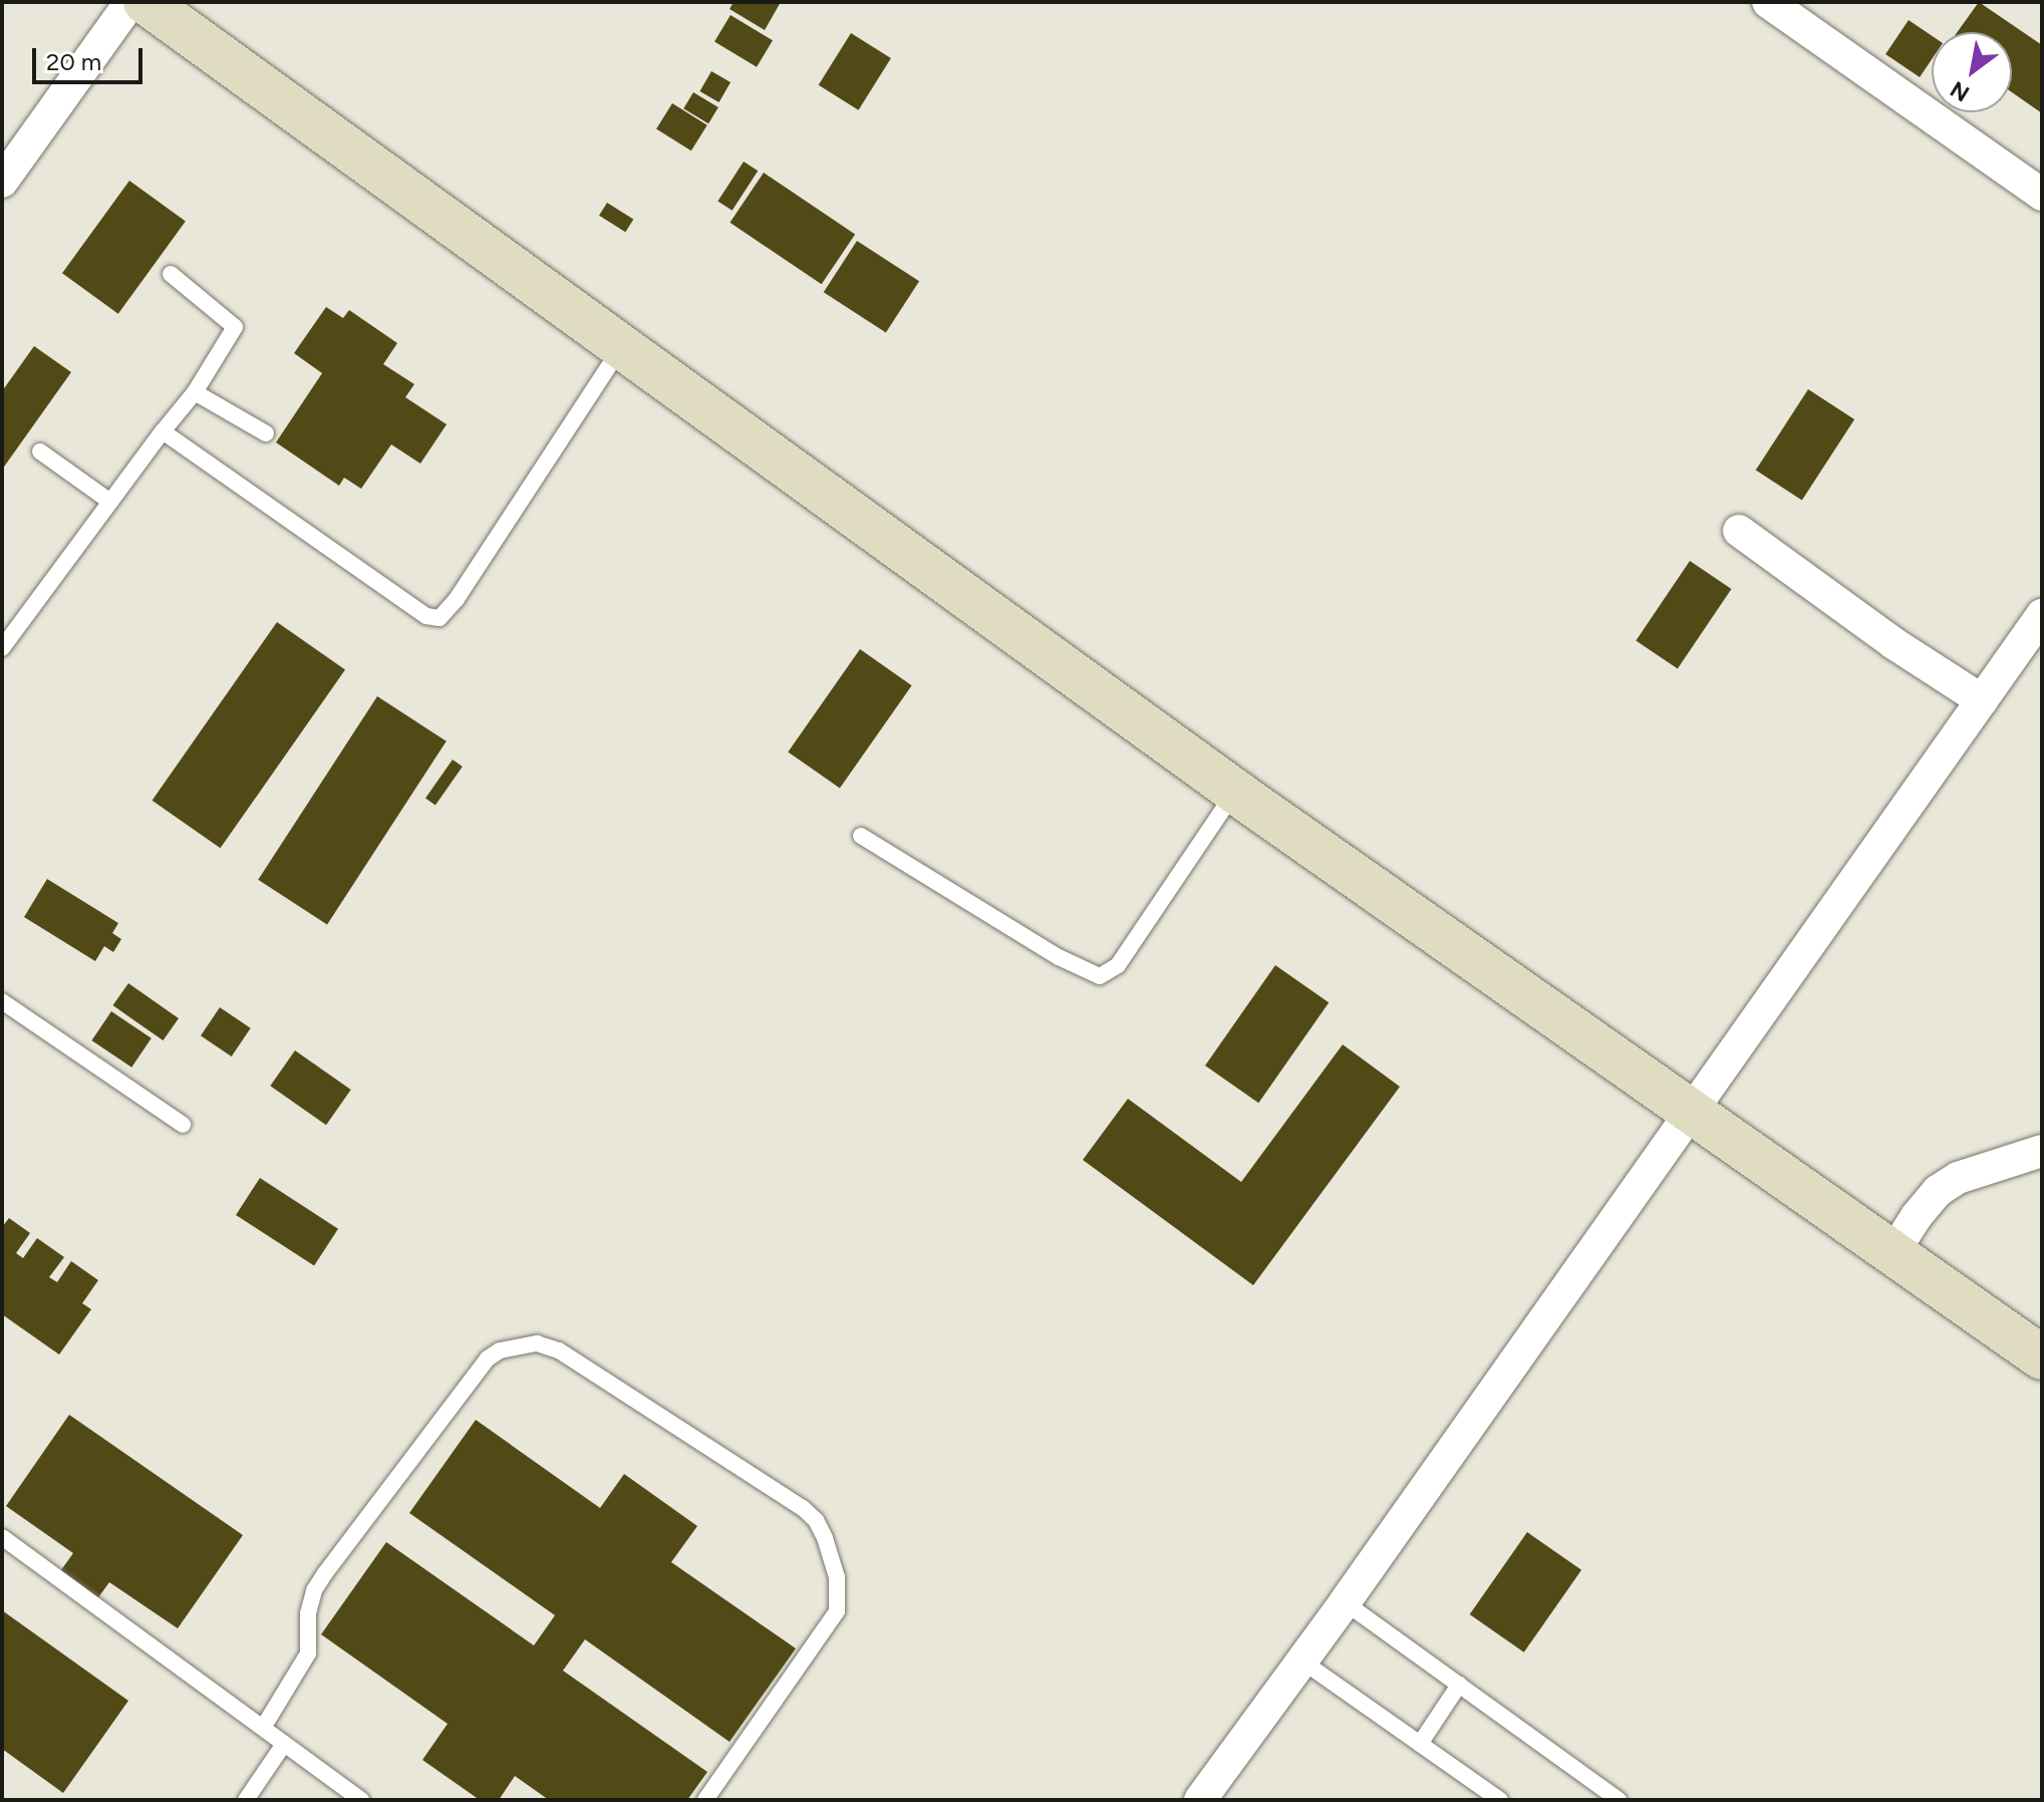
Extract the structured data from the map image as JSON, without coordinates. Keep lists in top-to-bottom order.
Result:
{
  "scale_bar": "20 m",
  "north": "bottom left"
}
